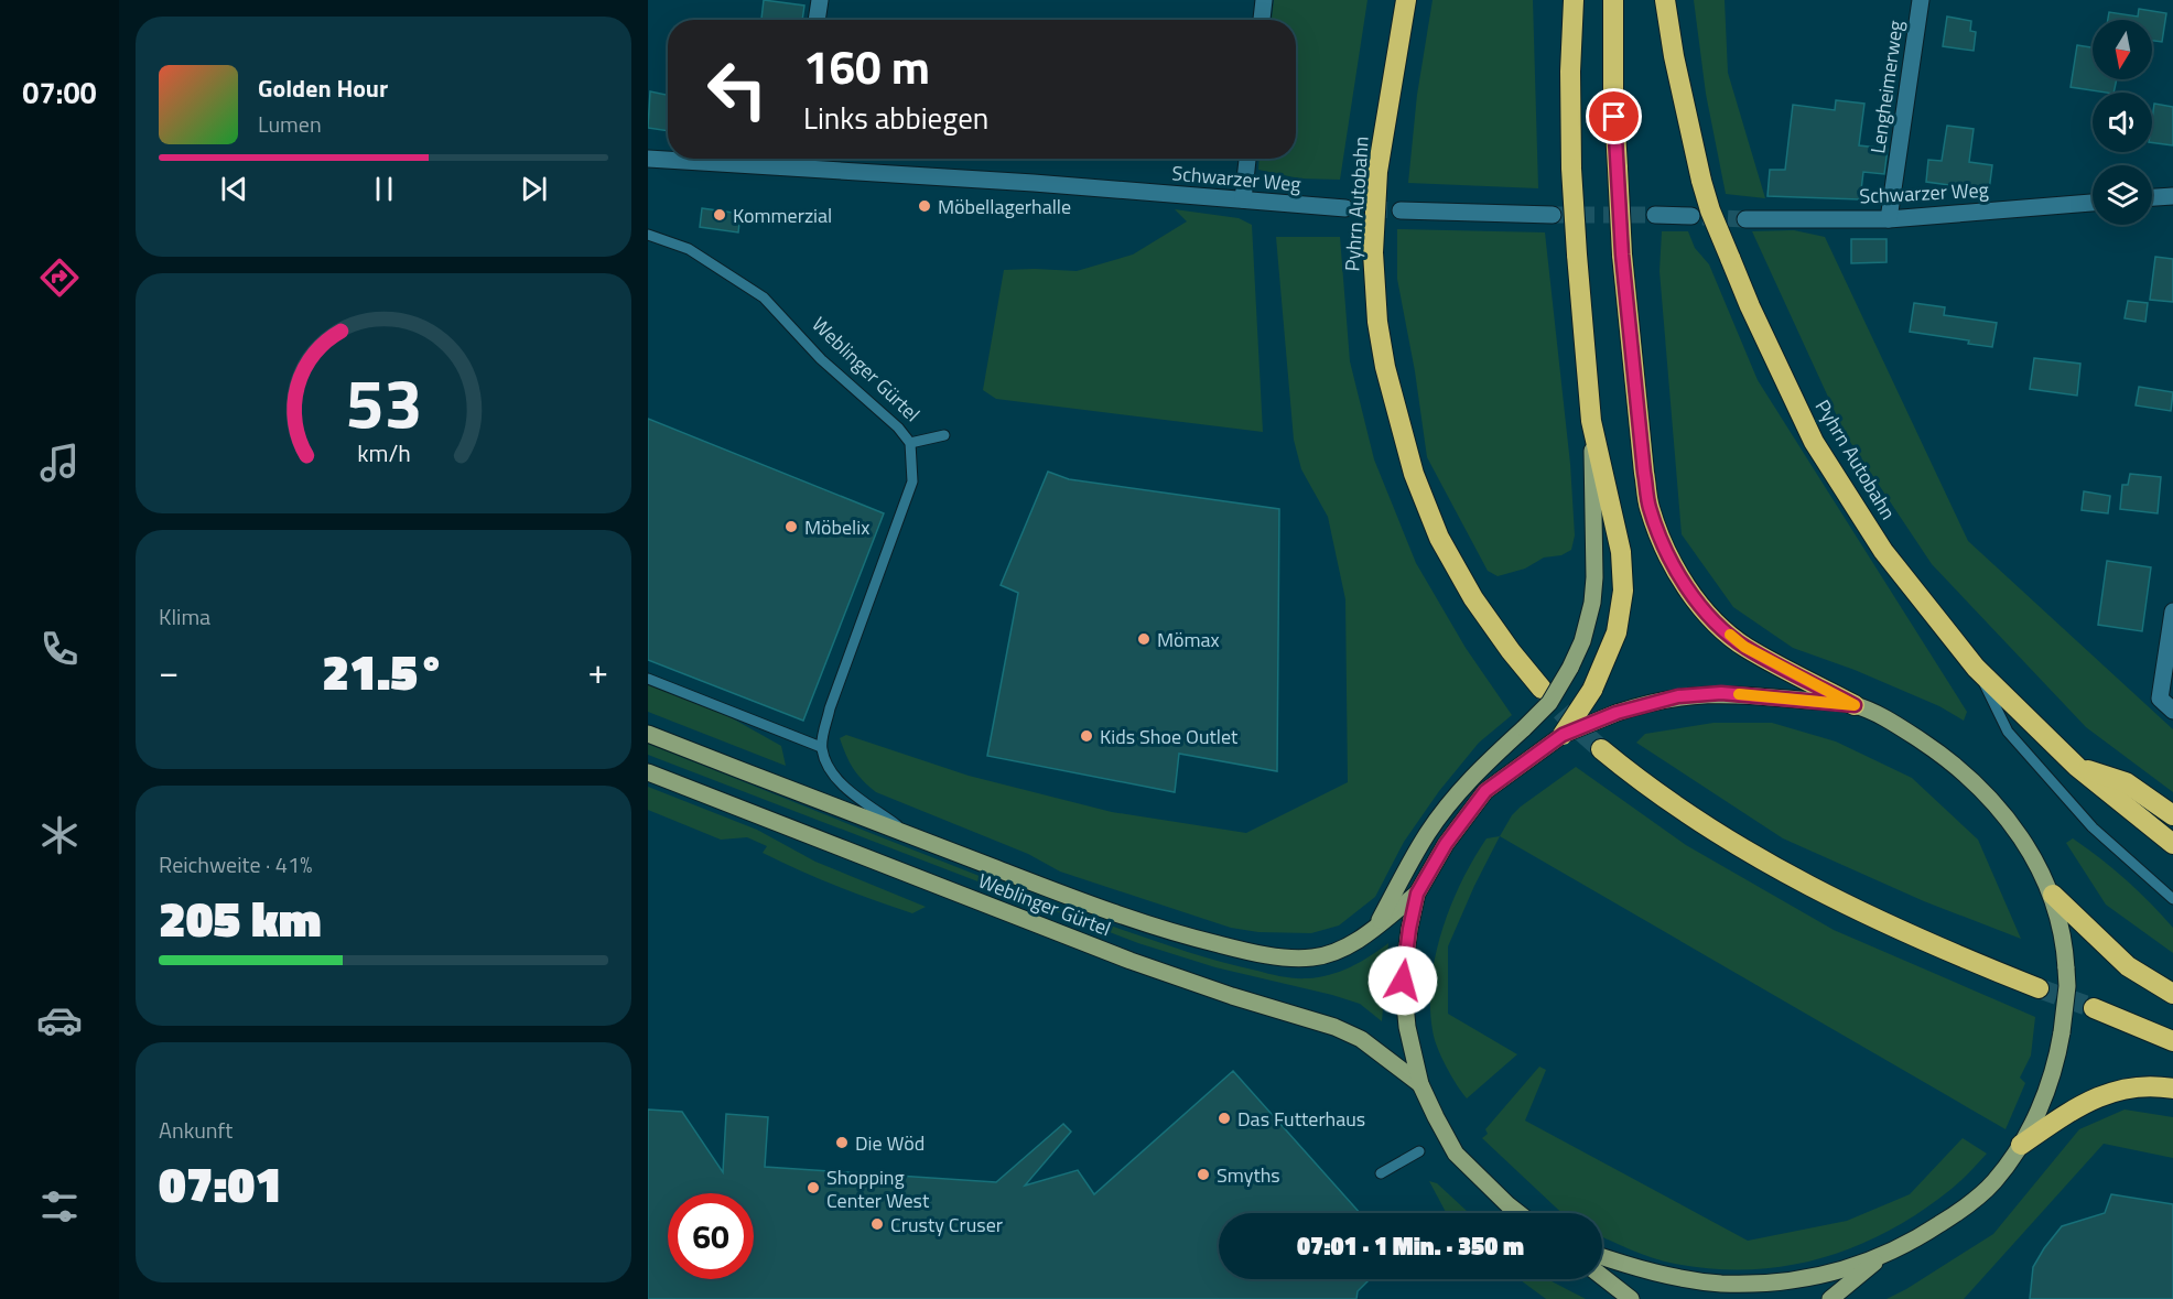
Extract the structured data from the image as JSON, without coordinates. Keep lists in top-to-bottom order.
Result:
{
  "streets": {
    "highway": ["Pyhrn Autobahn"],
    "main road": ["Weblinger Gürtel"],
    "street": ["Lengheimerweg", "Schwarzer Weg"]
  },
  "crossings": [
    ["Lengheimerweg", "Schwarzer Weg"]
  ],
  "places": [
    "Möbellagerhalle",
    "Kommerzial",
    "Möbelix",
    "Mömax",
    "Kids Shoe Outlet",
    "Das Futterhaus",
    "Die Wöd",
    "Smyths",
    "Shopping Center West",
    "Crusty Cruser"
  ],
  "north": "bottom",
  "page": {
    "tabs": "07:00",
    "turn": ["160 m", "Links abbiegen"],
    "song": ["Golden Hour", "Lumen"],
    "tile": [
      "Klima",
      ["Reichweite · 41%", "205 km"],
      ["Ankunft", "07:01"]
    ],
    "heat": ["−", "21.5°", "+"],
    "limit": "60",
    "trip": "07:01 · 1 Min. · 350 m",
    "gauge": ["53", "km/h"]
  }
}
